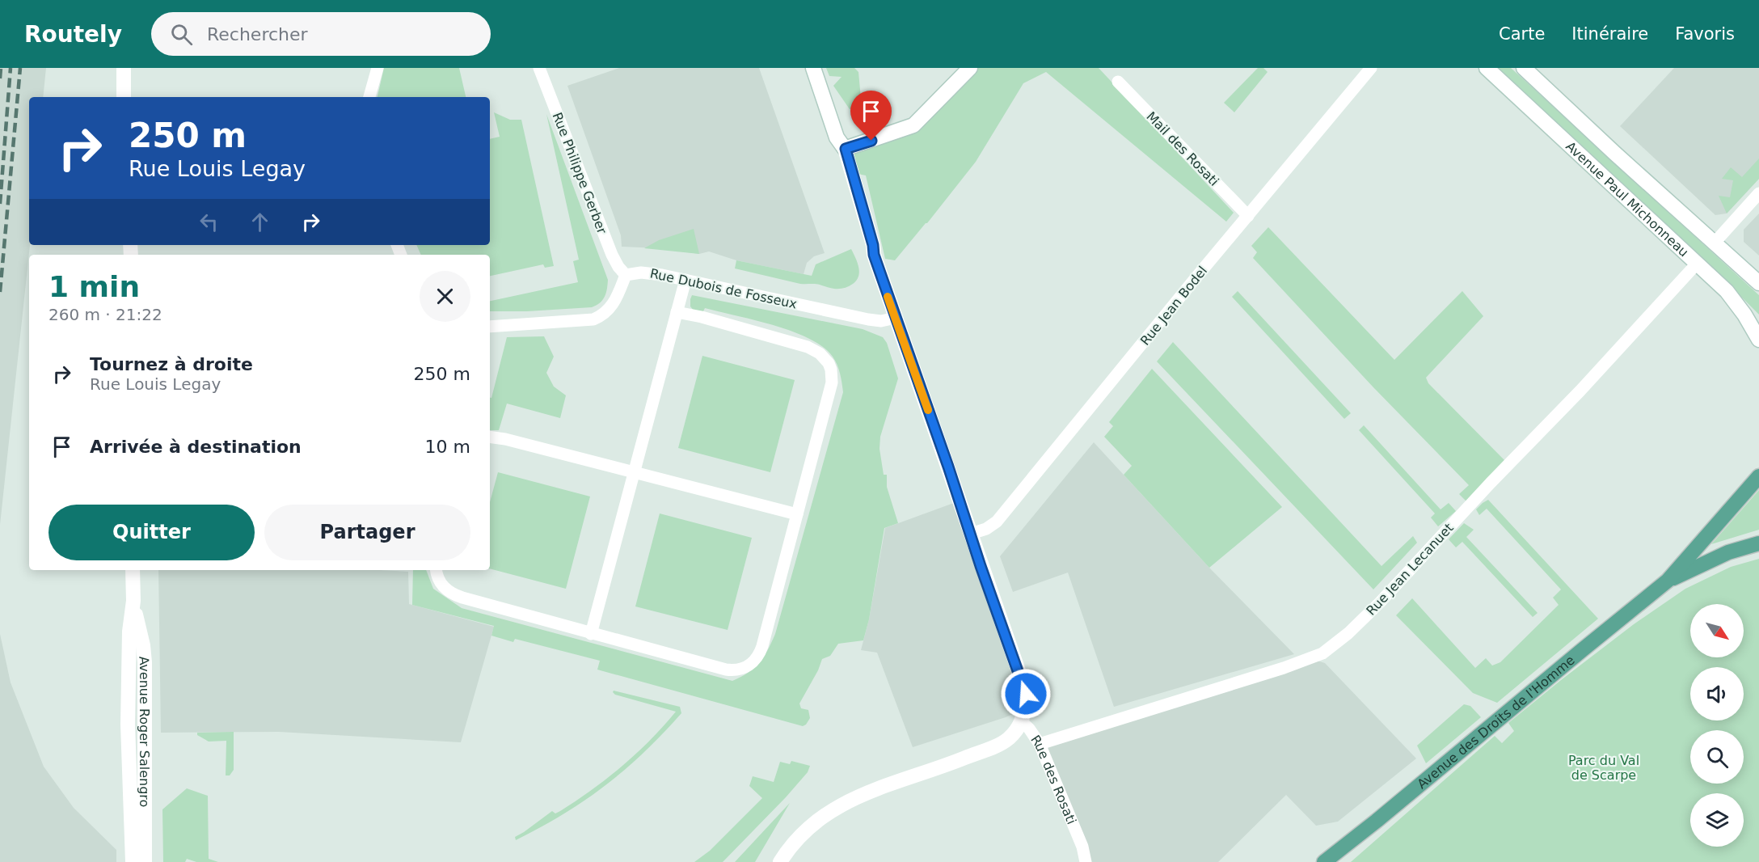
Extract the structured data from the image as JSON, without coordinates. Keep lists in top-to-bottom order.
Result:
{
  "streets": {
    "main road": ["Avenue des Droits de l'Homme"],
    "street": [
      "Mail des Rosati",
      "Rue Philippe Gerber",
      "Avenue Paul Michonneau",
      "Rue Dubois de Fosseux",
      "Rue Jean Bodel",
      "Rue Jean Lecanuet",
      "Avenue Roger Salengro",
      "Rue des Rosati"
    ]
  },
  "crossings": [
    ["Mail des Rosati", "Rue Jean Bodel"],
    ["Rue Philippe Gerber", "Rue Dubois de Fosseux"],
    ["Avenue Paul Michonneau", "Rue Jean Lecanuet"],
    ["Rue Dubois de Fosseux", "Rue des Rosati"],
    ["Rue Jean Bodel", "Rue des Rosati"],
    ["Rue Jean Lecanuet", "Rue des Rosati"]
  ],
  "parks": ["Parc du Val de Scarpe"],
  "north": "bottom right",
  "page": {
    "header": "Routely",
    "search": "Rechercher",
    "nav": ["Carte", "Itinéraire", "Favoris"],
    "turn": ["250 m", "Rue Louis Legay"],
    "heading": ["1 min", "260 m · 21:22"],
    "list": [
      {
        "name": "Tournez à droite",
        "note": "Rue Louis Legay",
        "value": "250 m"
      },
      {
        "name": "Arrivée à destination",
        "value": "10 m"
      }
    ],
    "buttons": ["Quitter", "Partager"]
  }
}
